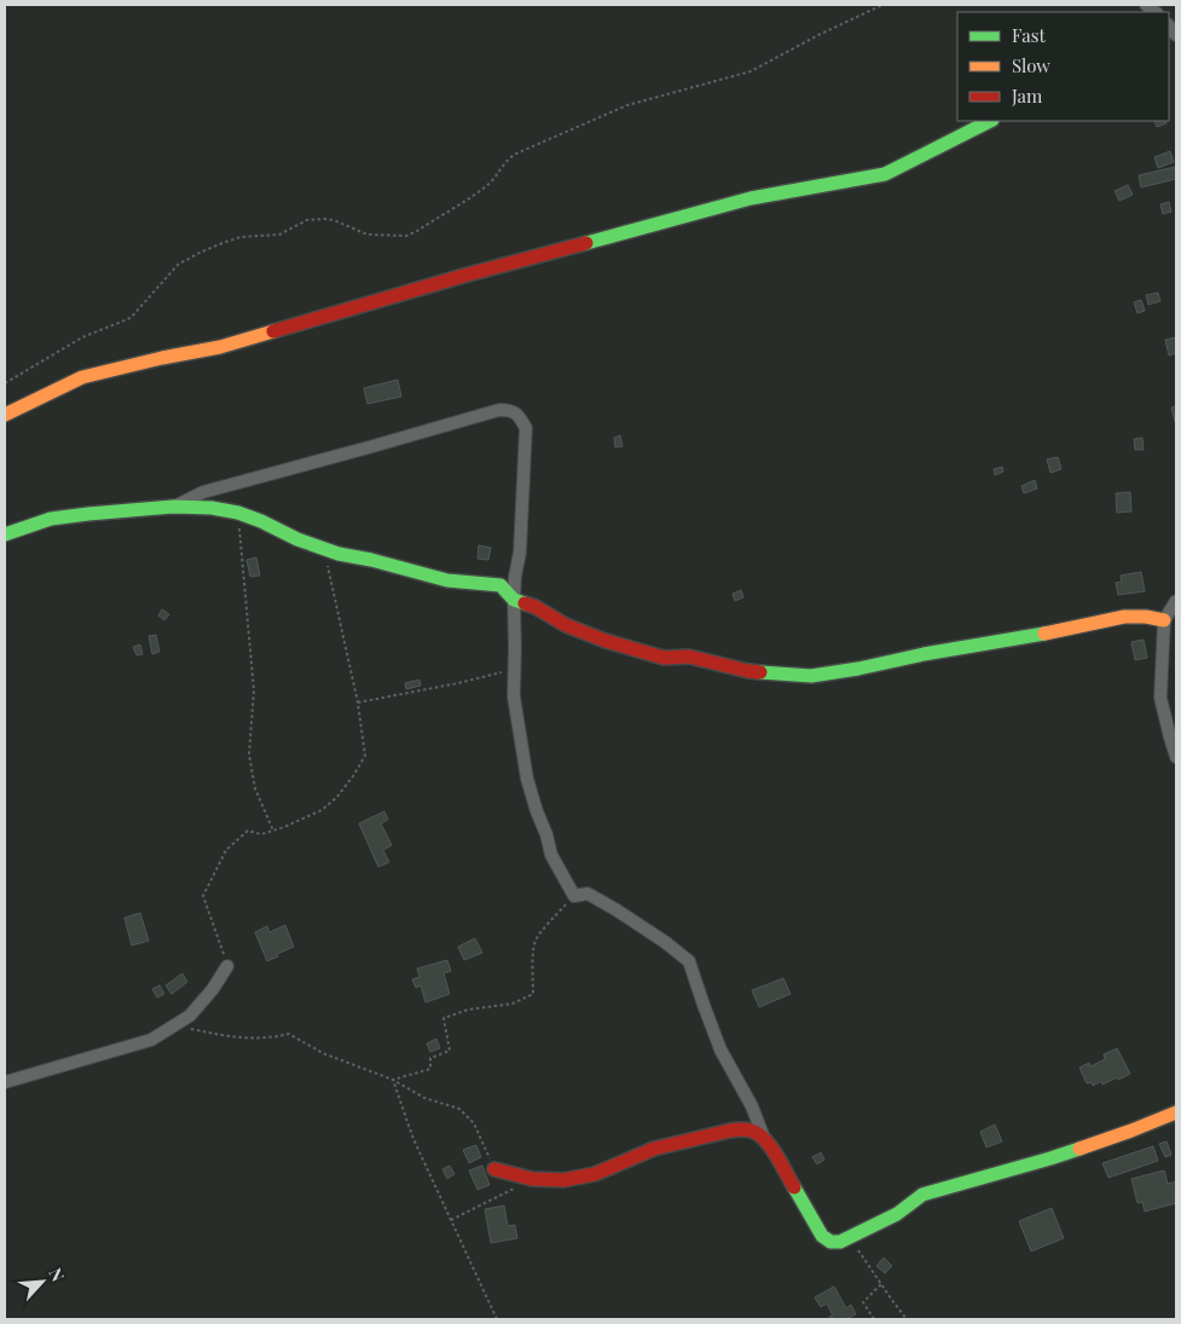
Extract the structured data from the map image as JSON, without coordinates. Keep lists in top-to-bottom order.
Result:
{
  "legend": ["Fast", "Slow", "Jam"],
  "north": "top right"
}
